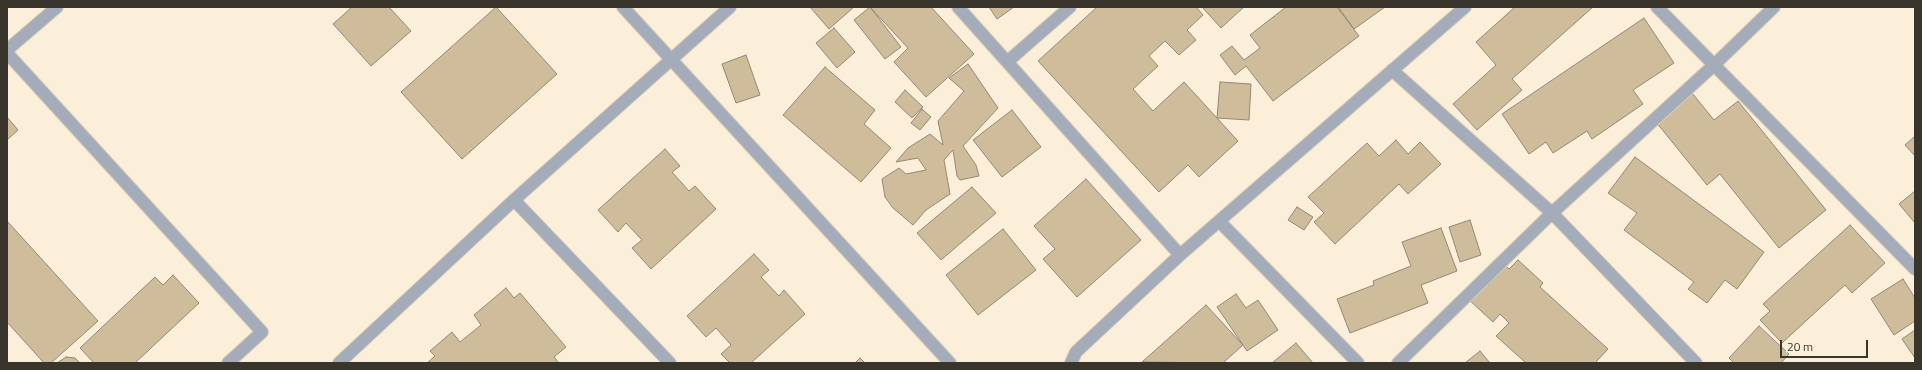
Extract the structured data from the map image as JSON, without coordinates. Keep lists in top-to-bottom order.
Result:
{
  "scale_bar": "20 m"
}
